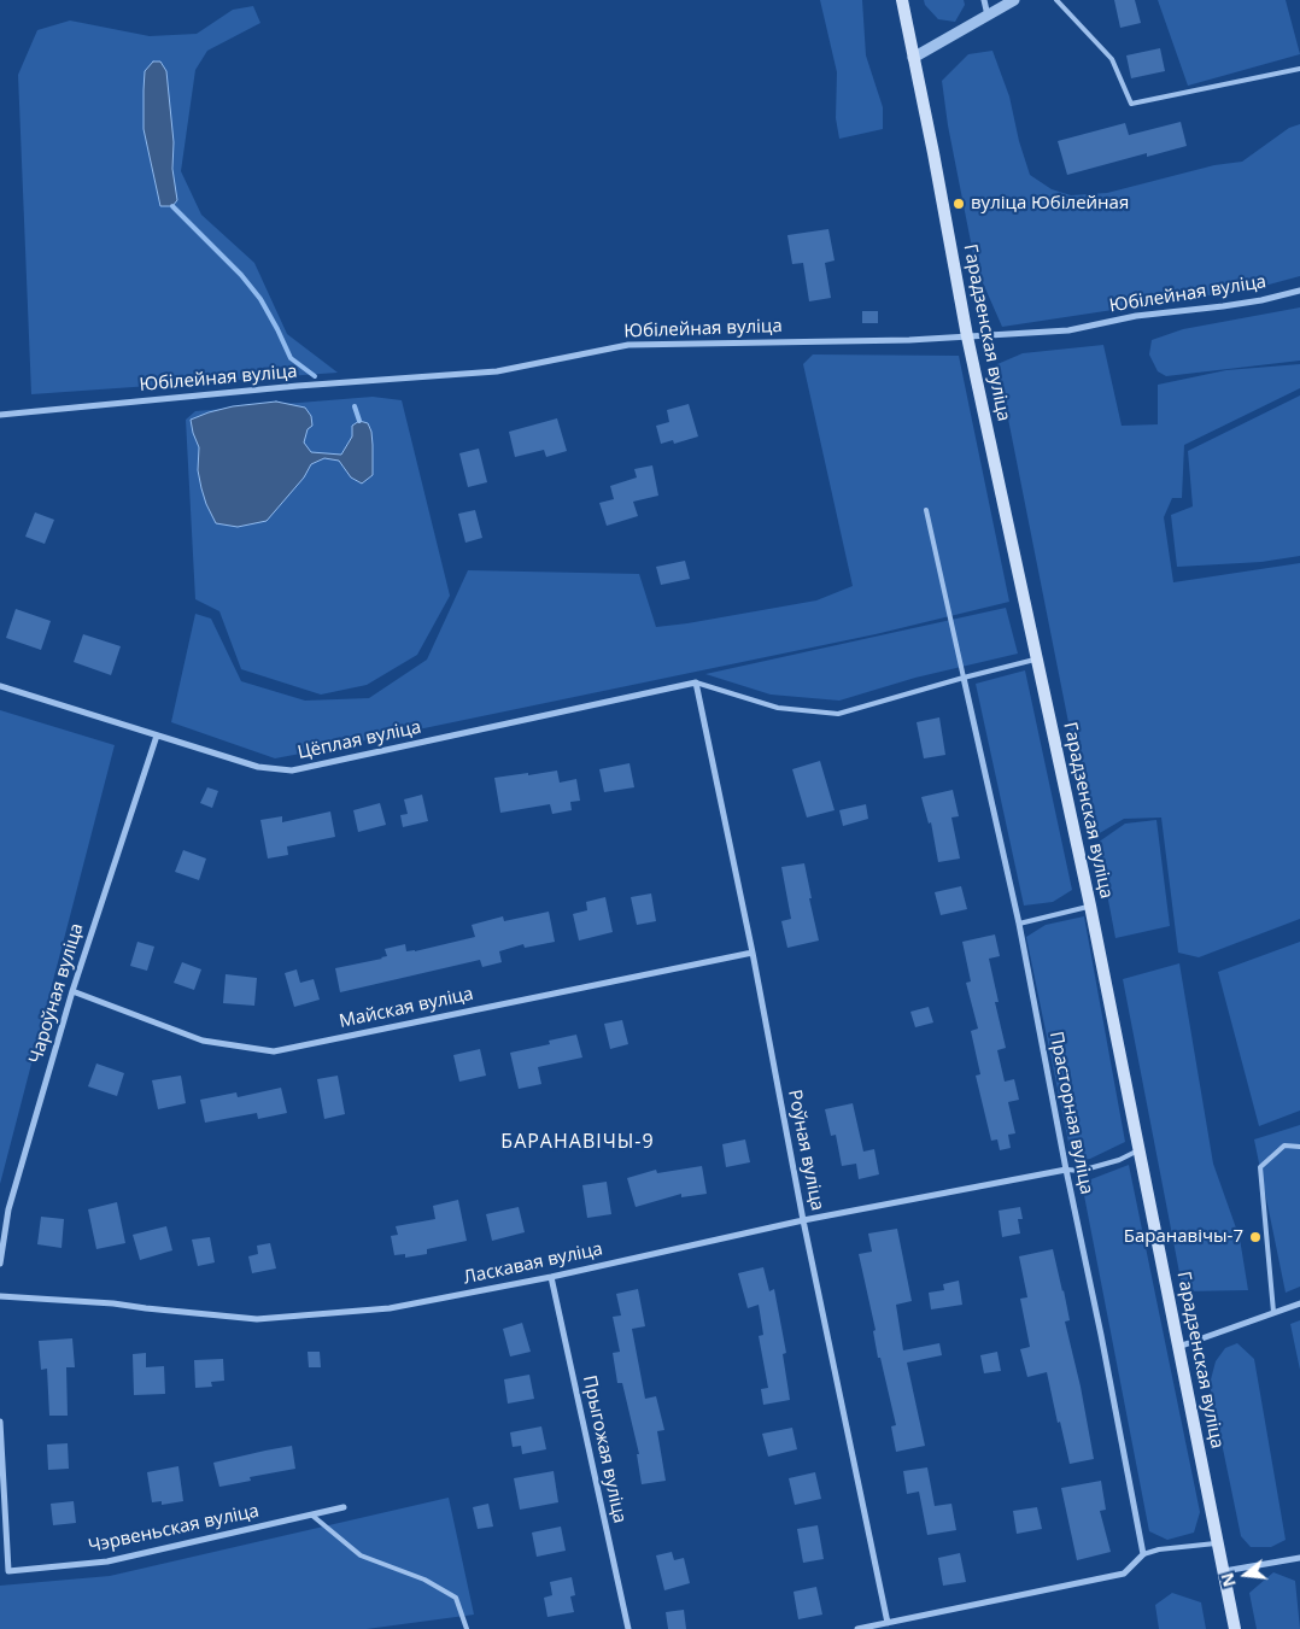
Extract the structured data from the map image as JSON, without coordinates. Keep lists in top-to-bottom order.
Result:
{
  "streets": {
    "main road": ["Гарадзенская вуліца"],
    "street": [
      "Юбілейная вуліца",
      "Цёплая вуліца",
      "Чароўная вуліца",
      "Майская вуліца",
      "Прасторная вуліца",
      "Роўная вуліца",
      "Ласкавая вуліца",
      "Прыгожая вуліца",
      "Чэрвеньская вуліца"
    ]
  },
  "crossings": [
    ["Юбілейная вуліца", "Гарадзенская вуліца"],
    ["Цёплая вуліца", "Чароўная вуліца"],
    ["Цёплая вуліца", "Роўная вуліца"],
    ["Чароўная вуліца", "Майская вуліца"],
    ["Майская вуліца", "Роўная вуліца"],
    ["Прасторная вуліца", "Ласкавая вуліца"],
    ["Роўная вуліца", "Ласкавая вуліца"],
    ["Ласкавая вуліца", "Прыгожая вуліца"]
  ],
  "districts": ["БАРАНАВІЧЫ-9"],
  "places": ["вуліца Юбілейная", "Баранавічы-7"],
  "north": "left"
}
